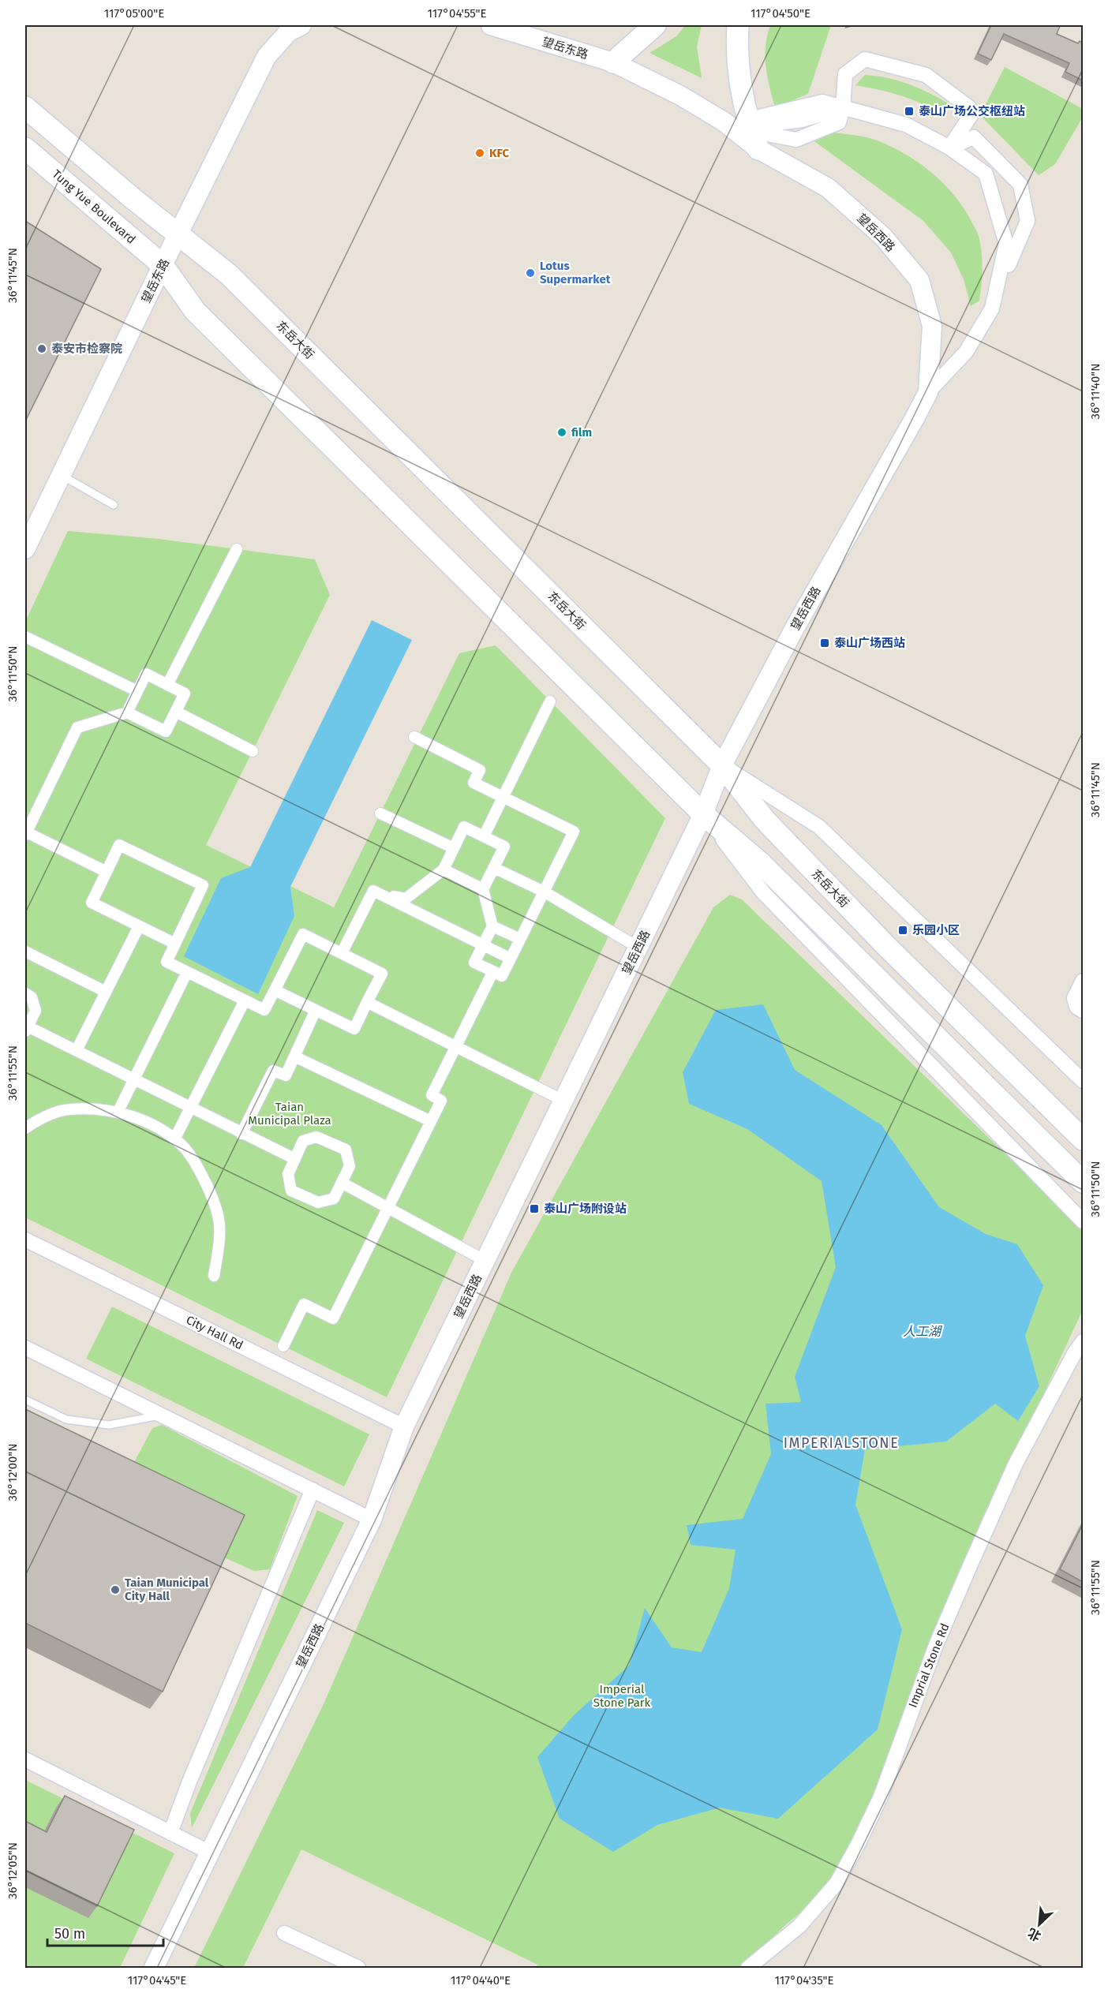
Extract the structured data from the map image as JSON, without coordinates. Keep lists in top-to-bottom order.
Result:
{
  "streets": {
    "main road": ["Tung Yue Boulevard", "东岳大街"],
    "street": [
      "望岳东路",
      "望岳西路",
      "City Hall Rd",
      "Imprial Stone Rd"
    ]
  },
  "crossings": [
    ["望岳东路", "Tung Yue Boulevard"],
    ["望岳东路", "望岳西路"],
    ["望岳东路", "东岳大街"],
    ["望岳西路", "东岳大街"],
    ["望岳西路", "City Hall Rd"]
  ],
  "districts": ["IMPERIALSTONE"],
  "water": ["人工湖"],
  "parks": ["Taian Municipal Plaza", "Imperial Stone Park"],
  "places": {
    "transit": [
      "泰山广场公交枢纽站",
      "泰山广场西站",
      "乐园小区",
      "泰山广场附设站"
    ],
    "other": [
      "KFC",
      "Lotus Supermarket",
      "泰安市检察院",
      "film",
      "Taian Municipal City Hall"
    ]
  },
  "scale_bar": "50 m",
  "north": "bottom left",
  "coordinates": [
    "117°05'00\"E",
    "117°04'55\"E",
    "117°04'50\"E",
    "36°11'45\"N",
    "36°11'40\"N",
    "36°11'50\"N",
    "36°11'55\"N",
    "36°12'00\"N",
    "36°12'05\"N",
    "117°04'45\"E",
    "117°04'40\"E",
    "117°04'35\"E"
  ]
}
